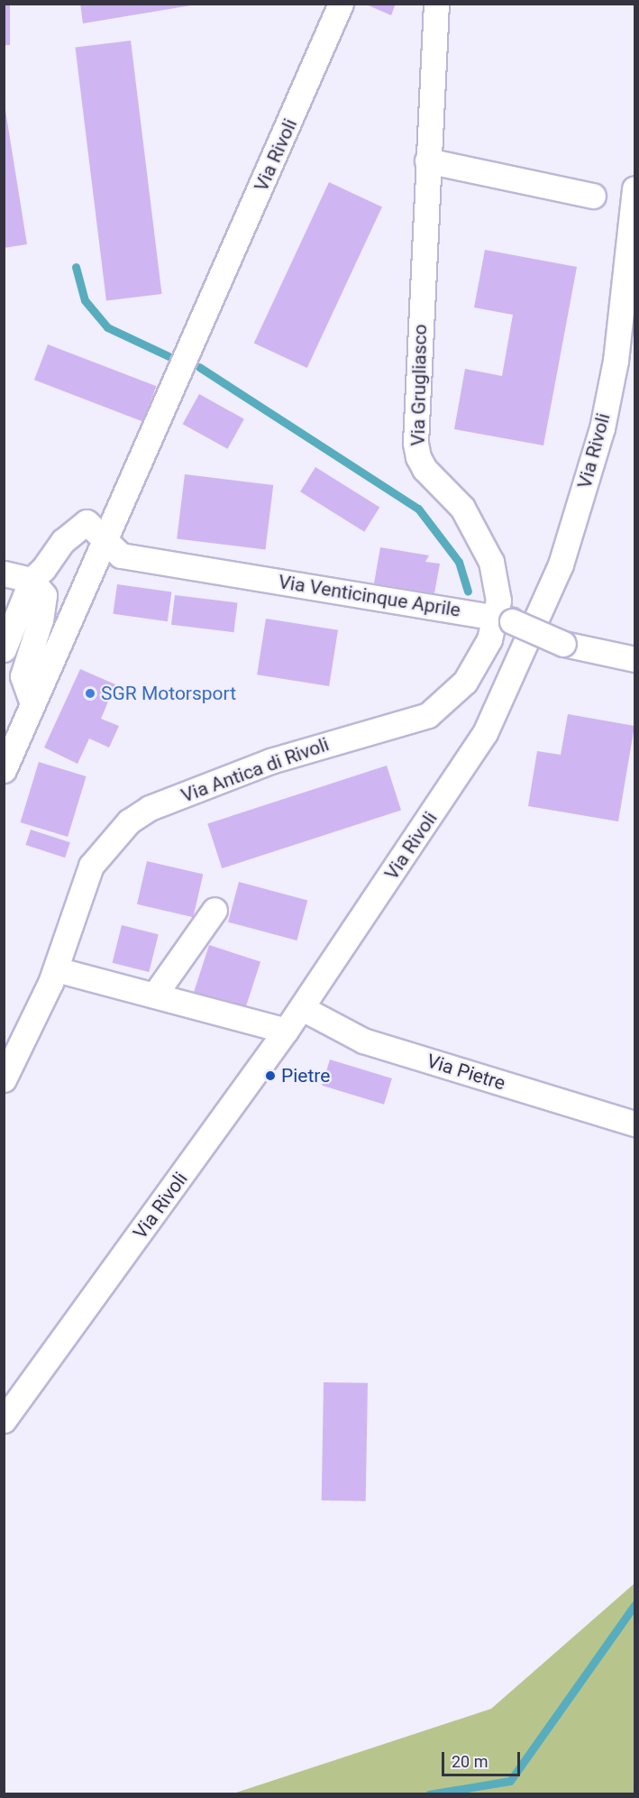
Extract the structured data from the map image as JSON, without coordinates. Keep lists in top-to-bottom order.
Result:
{
  "streets": {
    "street": [
      "Via Rivoli",
      "Via Grugliasco",
      "Via Venticinque Aprile",
      "Via Antica di Rivoli",
      "Via Pietre"
    ]
  },
  "crossings": [
    ["Via Rivoli", "Via Venticinque Aprile"],
    ["Via Rivoli", "Via Pietre"],
    ["Via Grugliasco", "Via Venticinque Aprile"],
    ["Via Grugliasco", "Via Antica di Rivoli"],
    ["Via Venticinque Aprile", "Via Antica di Rivoli"]
  ],
  "places": ["SGR Motorsport", "Pietre"],
  "scale_bar": "20 m"
}
